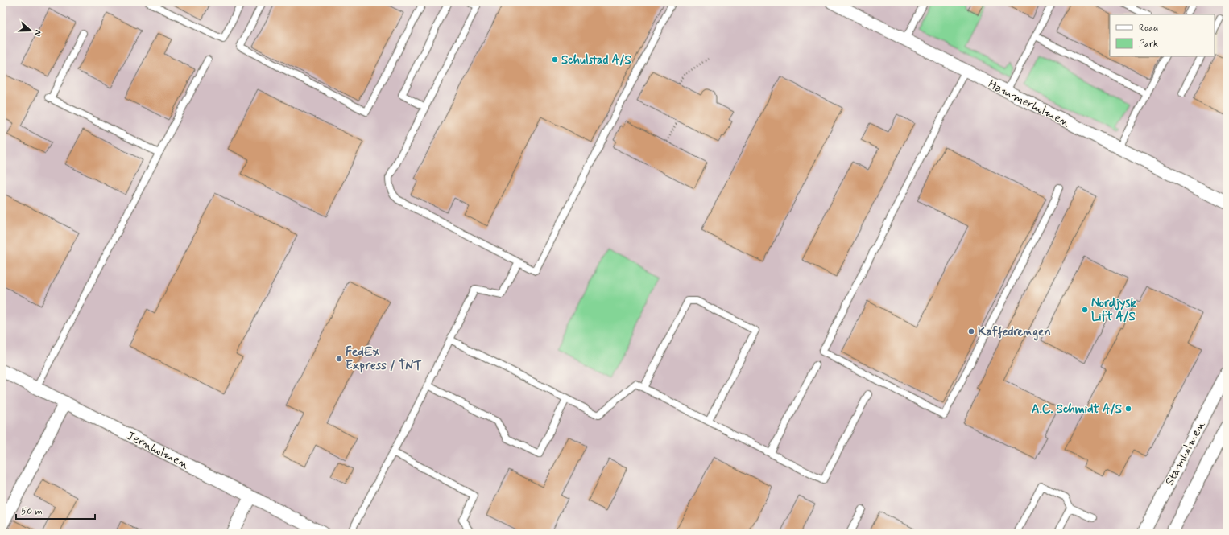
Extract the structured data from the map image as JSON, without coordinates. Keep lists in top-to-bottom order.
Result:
{
  "streets": {
    "street": ["Hammerholmen", "Jernholmen", "Stamholmen"]
  },
  "places": [
    "Schulstad A/S",
    "Nordjysk Lift A/S",
    "Kaffedrengen",
    "FedEx Express / TNT",
    "A.C. Schmidt A/S"
  ],
  "legend": ["Road", "Park"],
  "scale_bar": "50 m",
  "north": "right"
}
